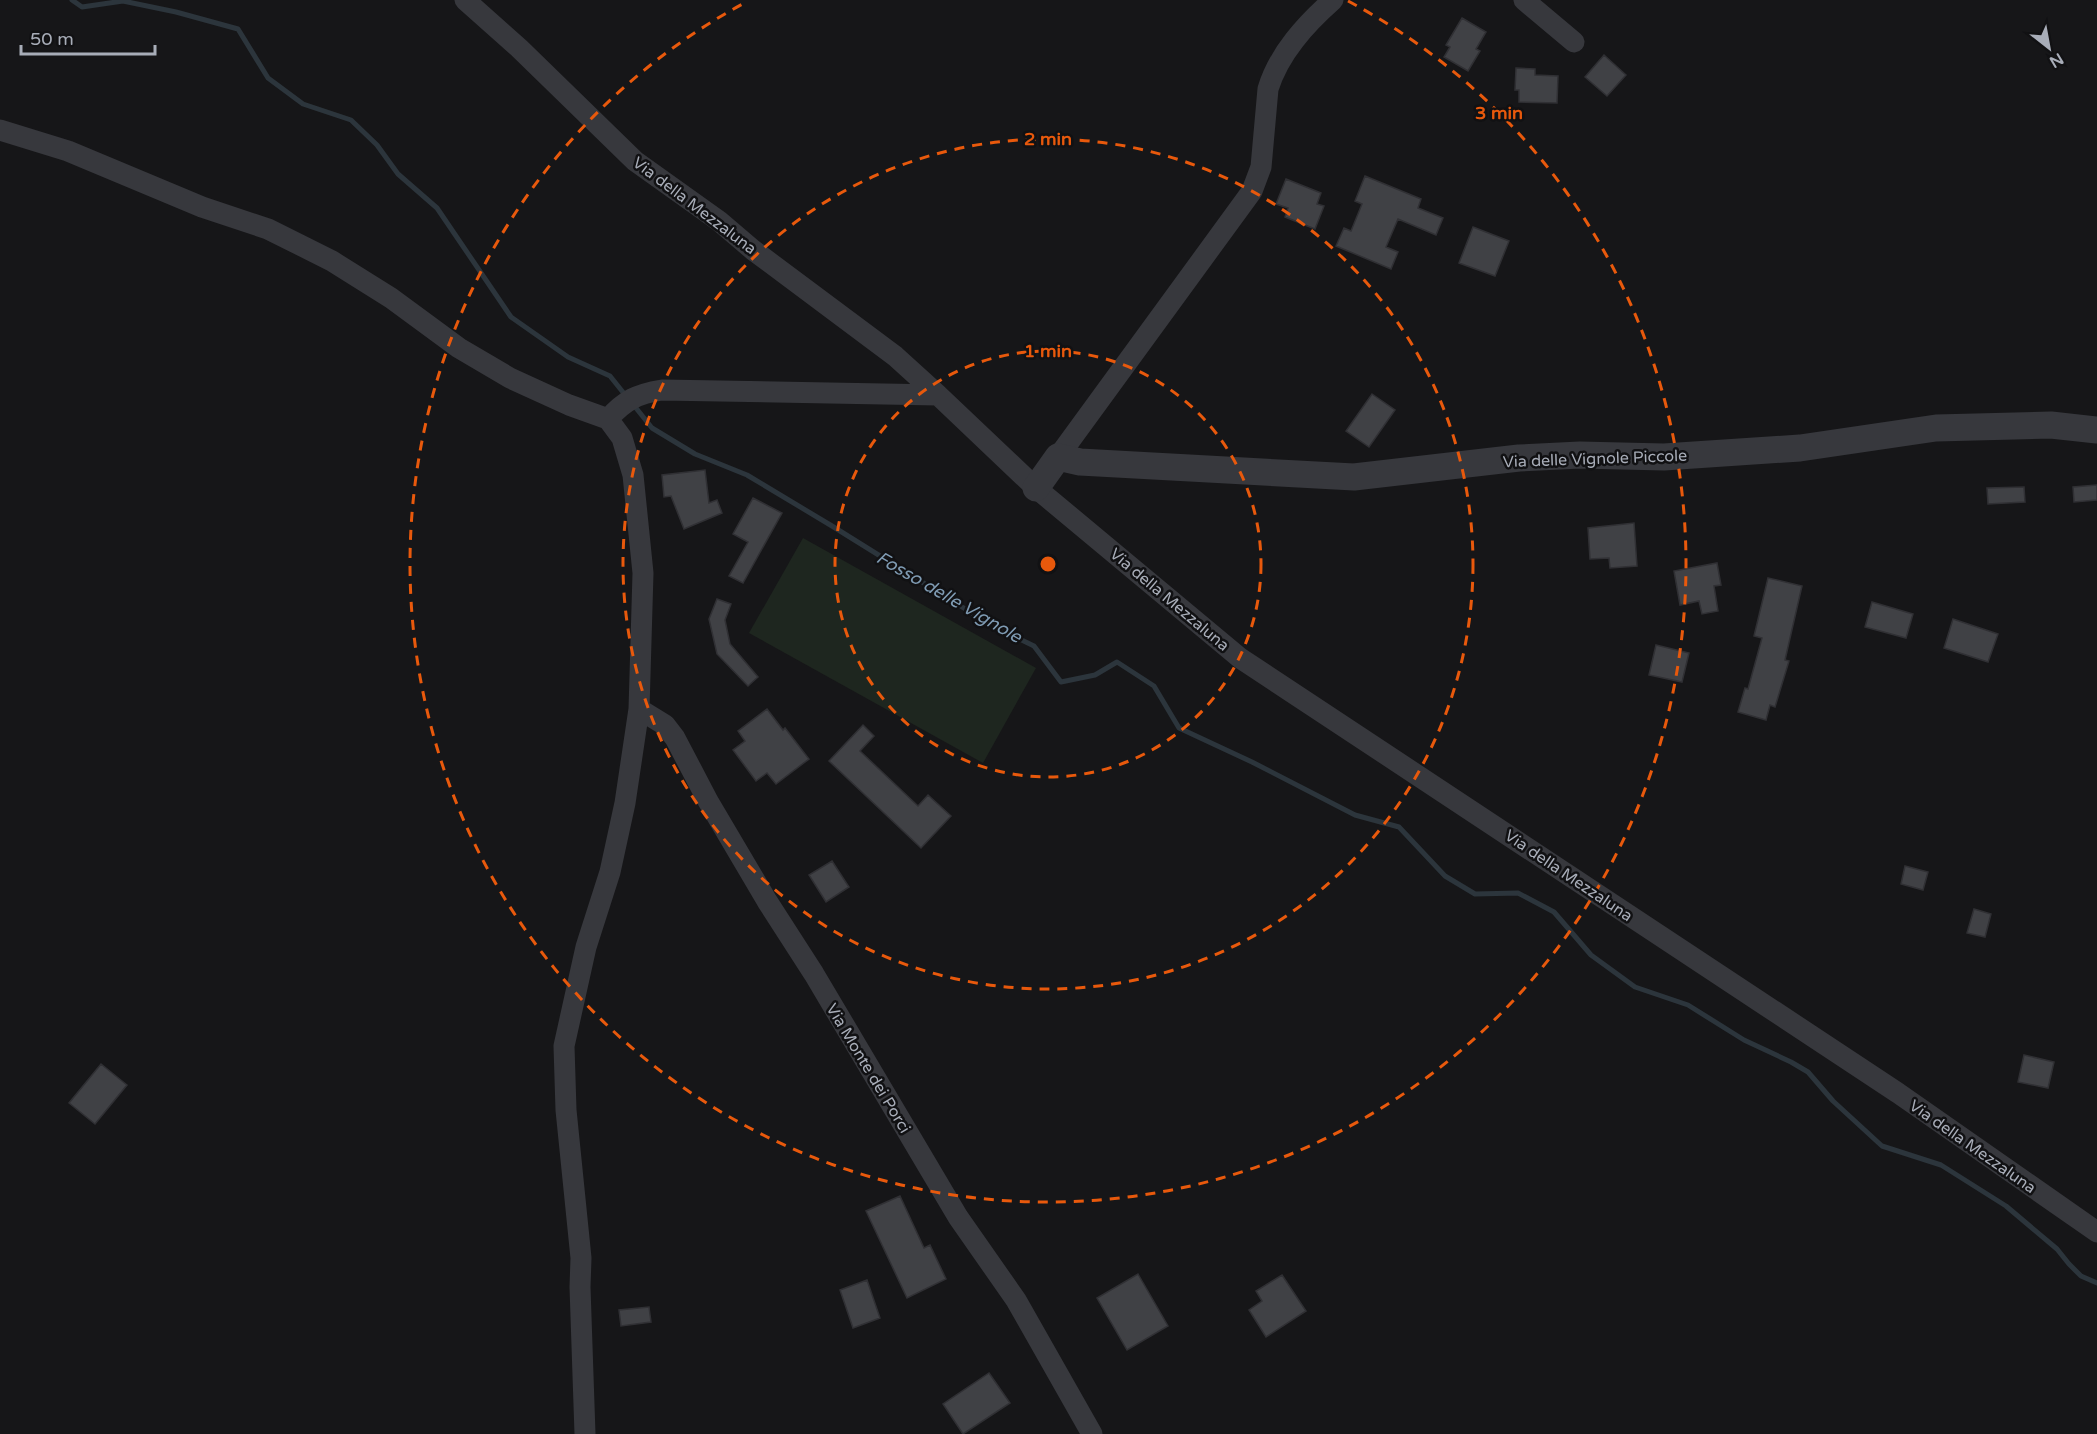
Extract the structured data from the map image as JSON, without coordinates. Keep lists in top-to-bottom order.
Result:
{
  "streets": {
    "street": ["Via della Mezzaluna", "Via delle Vignole Piccole", "Via Monte dei Porci"]
  },
  "water": ["Fosso delle Vignole"],
  "scale_bar": "50 m",
  "north": "bottom right",
  "rings": ["3 min", "2 min", "1 min"]
}
